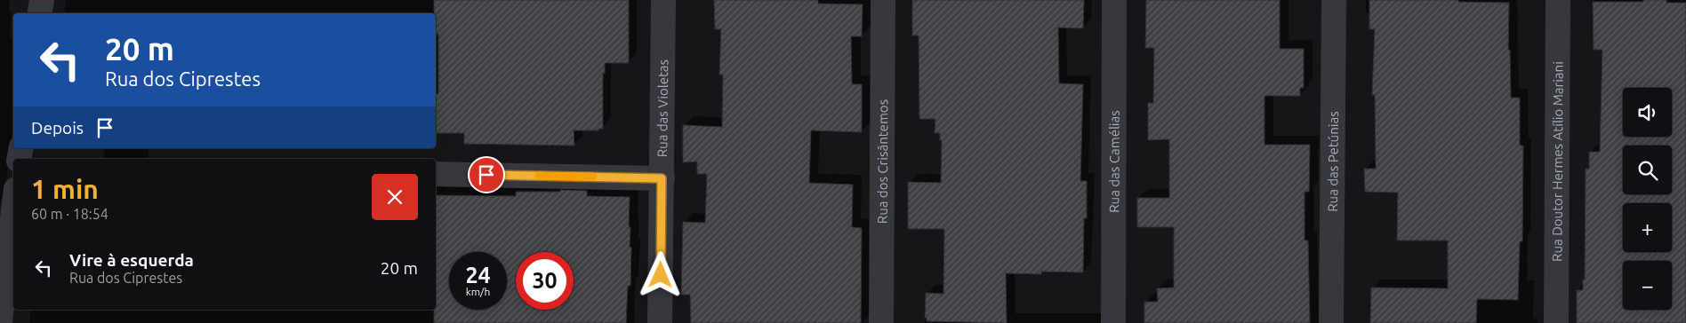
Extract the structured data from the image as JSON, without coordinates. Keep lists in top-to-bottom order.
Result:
{
  "streets": {
    "street": [
      "Rua das Violetas",
      "Rua dos Crisântemos",
      "Rua das Camélias",
      "Rua das Petúnias",
      "Rua Doutor Hermes Atílio Mariani"
    ]
  },
  "page": {
    "turn": ["20 m", "Rua dos Ciprestes"],
    "map_buttons": ["+", "−"],
    "then": "Depois",
    "heading": ["1 min", "60 m · 18:54"],
    "list": [
      {
        "name": "Vire à esquerda",
        "note": "Rua dos Ciprestes",
        "value": "20 m"
      }
    ],
    "speed": "24 km/h",
    "limit": "30"
  }
}
